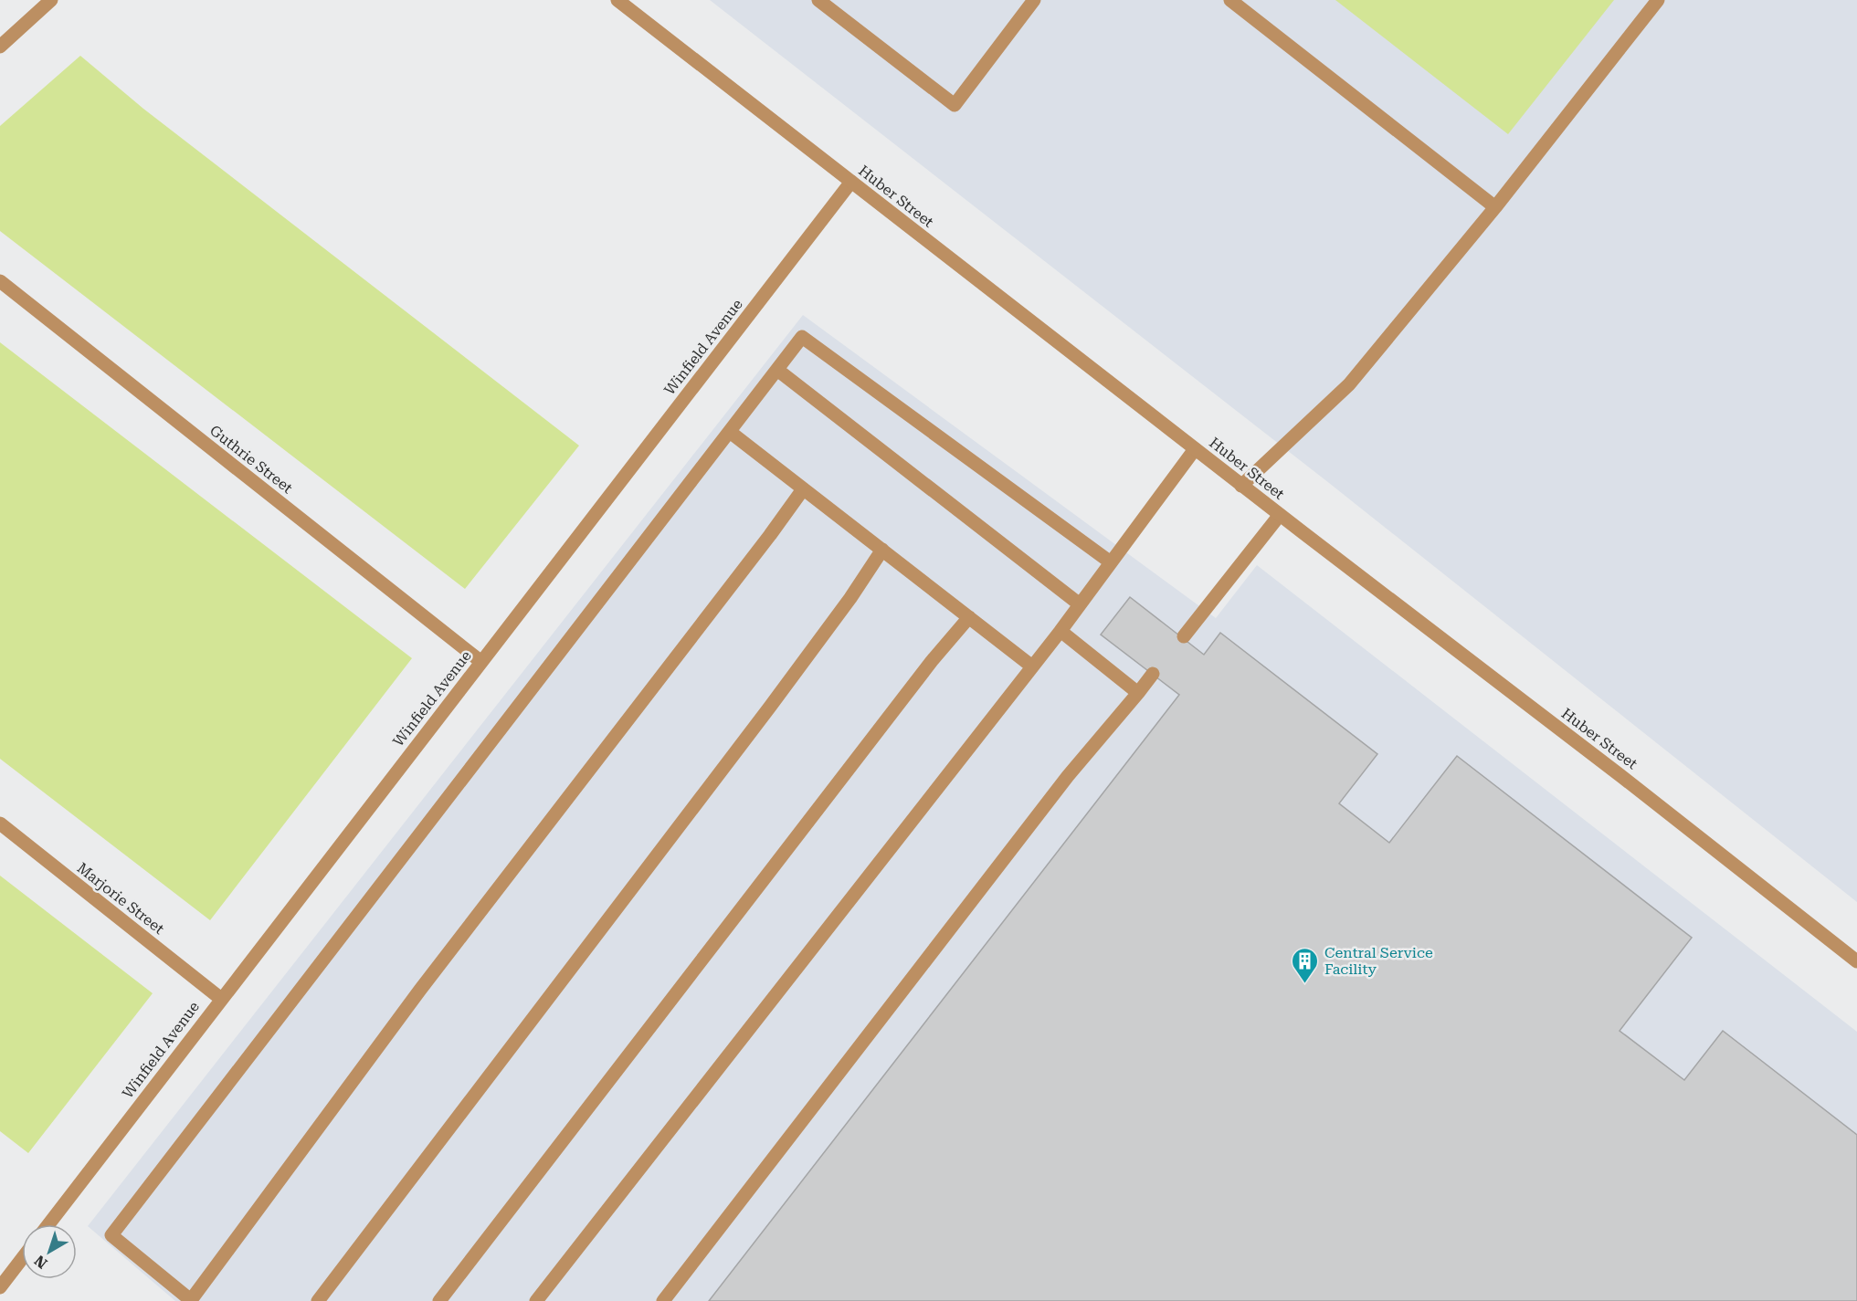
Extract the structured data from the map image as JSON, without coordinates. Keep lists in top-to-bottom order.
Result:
{
  "streets": {
    "street": [
      "Huber Street",
      "Winfield Avenue",
      "Guthrie Street",
      "Marjorie Street"
    ]
  },
  "crossings": [
    ["Huber Street", "Winfield Avenue"],
    ["Winfield Avenue", "Guthrie Street"],
    ["Winfield Avenue", "Marjorie Street"]
  ],
  "places": {
    "building": ["Central Service Facility"]
  },
  "north": "bottom left"
}
